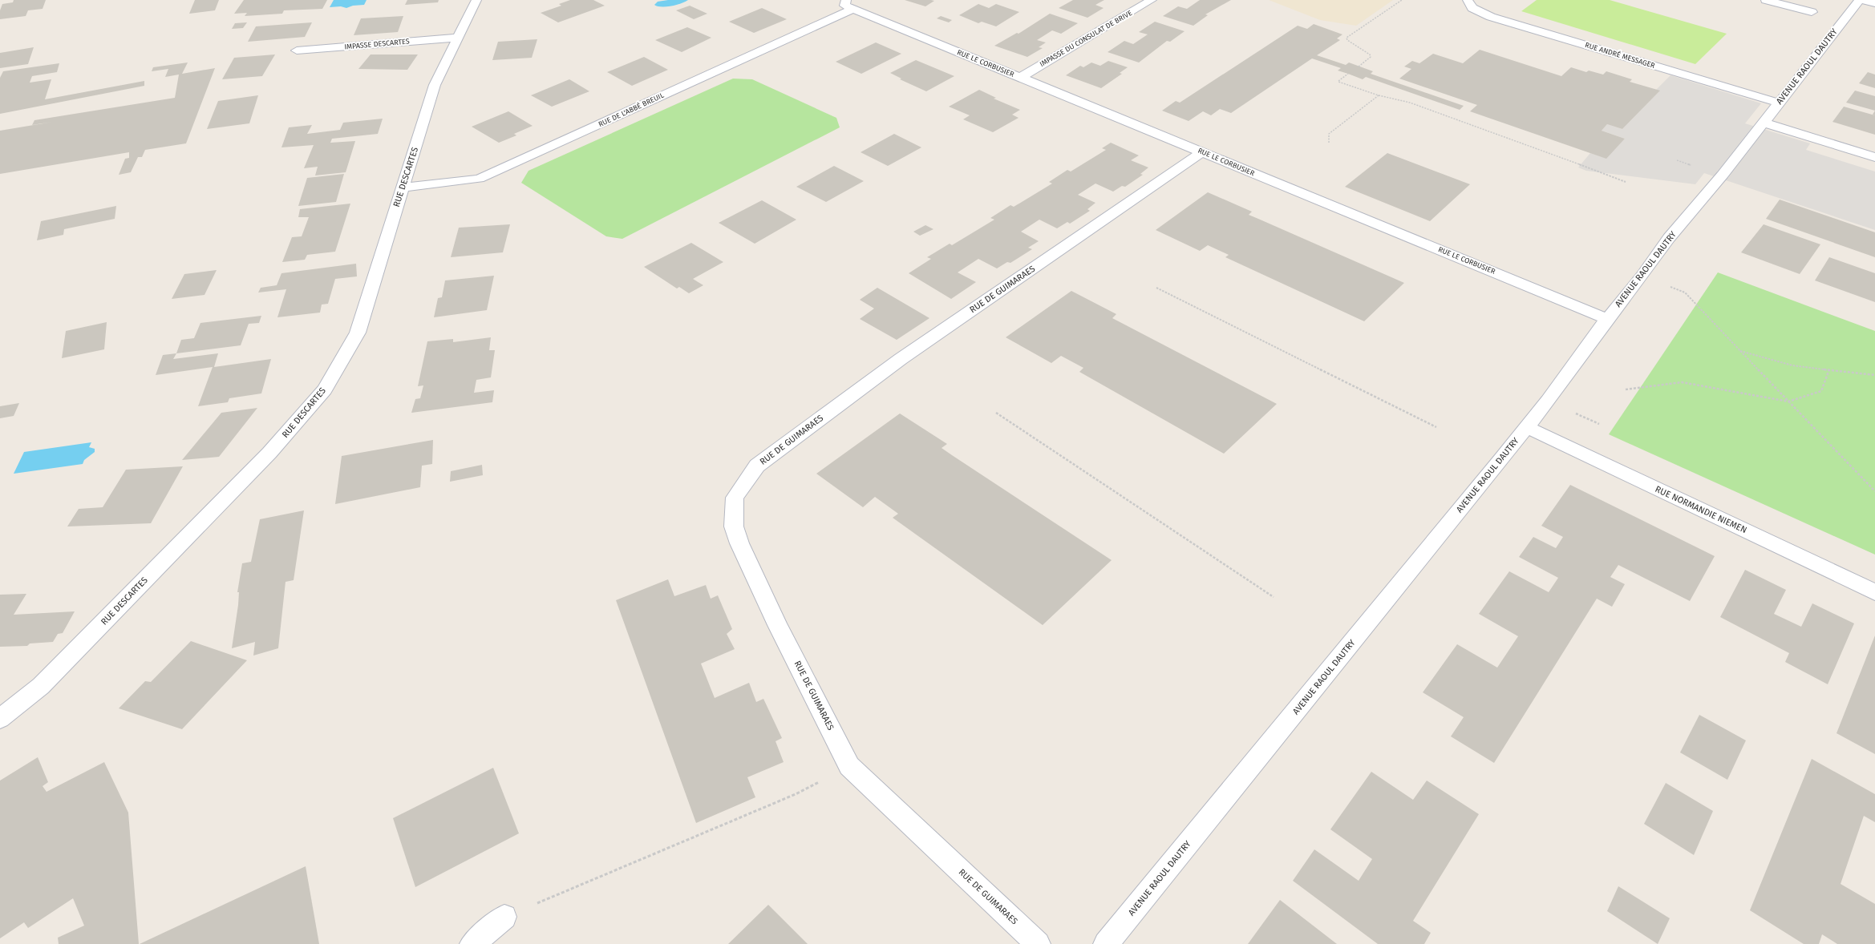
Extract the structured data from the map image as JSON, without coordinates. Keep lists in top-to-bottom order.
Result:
{
  "streets": {
    "street": [
      "IMPASSE DU CONSULAT DE BRIVE",
      "IMPASSE DESCARTES",
      "RUE ANDRÉ MESSAGER",
      "RUE LE CORBUSIER",
      "AVENUE RAOUL DAUTRY",
      "RUE DE L'ABBÉ BREUIL",
      "RUE DESCARTES",
      "RUE DE GUIMARAES",
      "RUE NORMANDIE NIEMEN"
    ]
  },
  "crossings": [
    ["IMPASSE DU CONSULAT DE BRIVE", "RUE LE CORBUSIER"],
    ["IMPASSE DESCARTES", "RUE DESCARTES"],
    ["RUE ANDRÉ MESSAGER", "AVENUE RAOUL DAUTRY"],
    ["RUE LE CORBUSIER", "AVENUE RAOUL DAUTRY"],
    ["RUE LE CORBUSIER", "RUE DE L'ABBÉ BREUIL"],
    ["RUE LE CORBUSIER", "RUE DE GUIMARAES"],
    ["AVENUE RAOUL DAUTRY", "RUE NORMANDIE NIEMEN"],
    ["RUE DE L'ABBÉ BREUIL", "RUE DESCARTES"]
  ]
}
